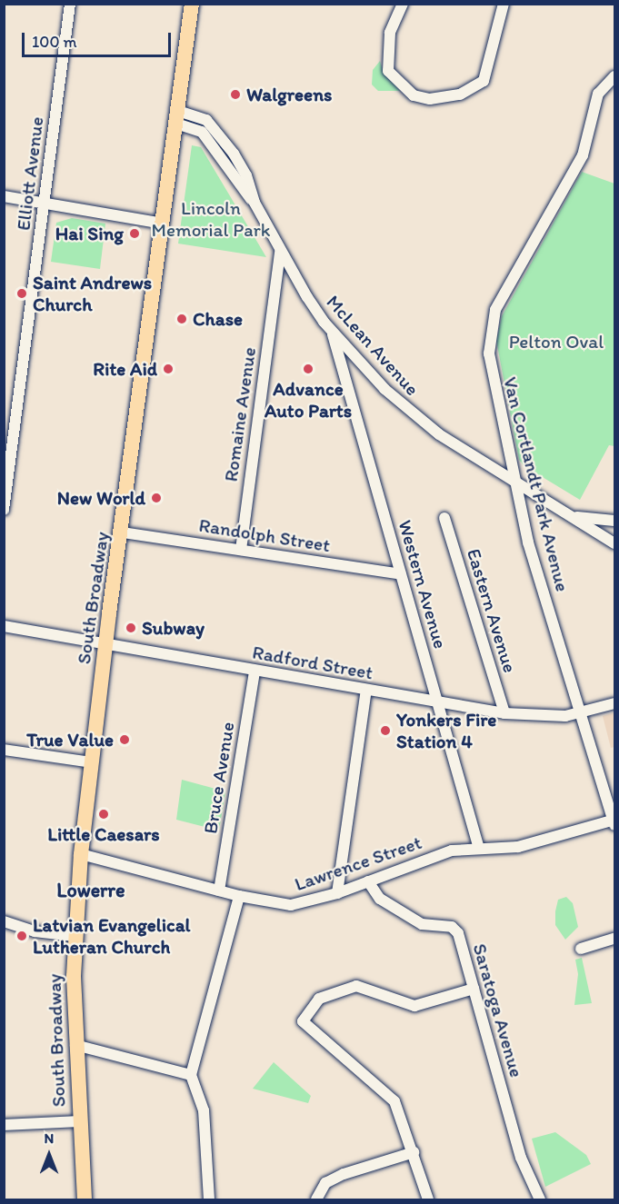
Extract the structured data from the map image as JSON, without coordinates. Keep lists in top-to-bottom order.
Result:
{
  "streets": {
    "main road": ["South Broadway"],
    "street": [
      "Elliott Avenue",
      "McLean Avenue",
      "Romaine Avenue",
      "Van Cortlandt Park Avenue",
      "Randolph Street",
      "Western Avenue",
      "Eastern Avenue",
      "Radford Street",
      "Bruce Avenue",
      "Lawrence Street",
      "Saratoga Avenue"
    ]
  },
  "crossings": [
    ["McLean Avenue", "Romaine Avenue"],
    ["McLean Avenue", "Van Cortlandt Park Avenue"],
    ["McLean Avenue", "Western Avenue"],
    ["McLean Avenue", "South Broadway"],
    ["Romaine Avenue", "Randolph Street"],
    ["Van Cortlandt Park Avenue", "Radford Street"],
    ["Van Cortlandt Park Avenue", "Lawrence Street"],
    ["Randolph Street", "Western Avenue"],
    ["Randolph Street", "South Broadway"],
    ["Western Avenue", "Radford Street"],
    ["Western Avenue", "Lawrence Street"],
    ["South Broadway", "Radford Street"],
    ["South Broadway", "Lawrence Street"],
    ["Eastern Avenue", "Radford Street"],
    ["Radford Street", "Bruce Avenue"],
    ["Bruce Avenue", "Lawrence Street"],
    ["Lawrence Street", "Saratoga Avenue"]
  ],
  "districts": ["Lowerre"],
  "parks": ["Lincoln Memorial Park", "Pelton Oval"],
  "places": [
    "Walgreens",
    "Hai Sing",
    "Saint Andrews Church",
    "Chase",
    "Rite Aid",
    "Advance Auto Parts",
    "New World",
    "Subway",
    "Yonkers Fire Station 4",
    "True Value",
    "Little Caesars",
    "Latvian Evangelical Lutheran Church"
  ],
  "scale_bar": "100 m",
  "north": "top"
}
